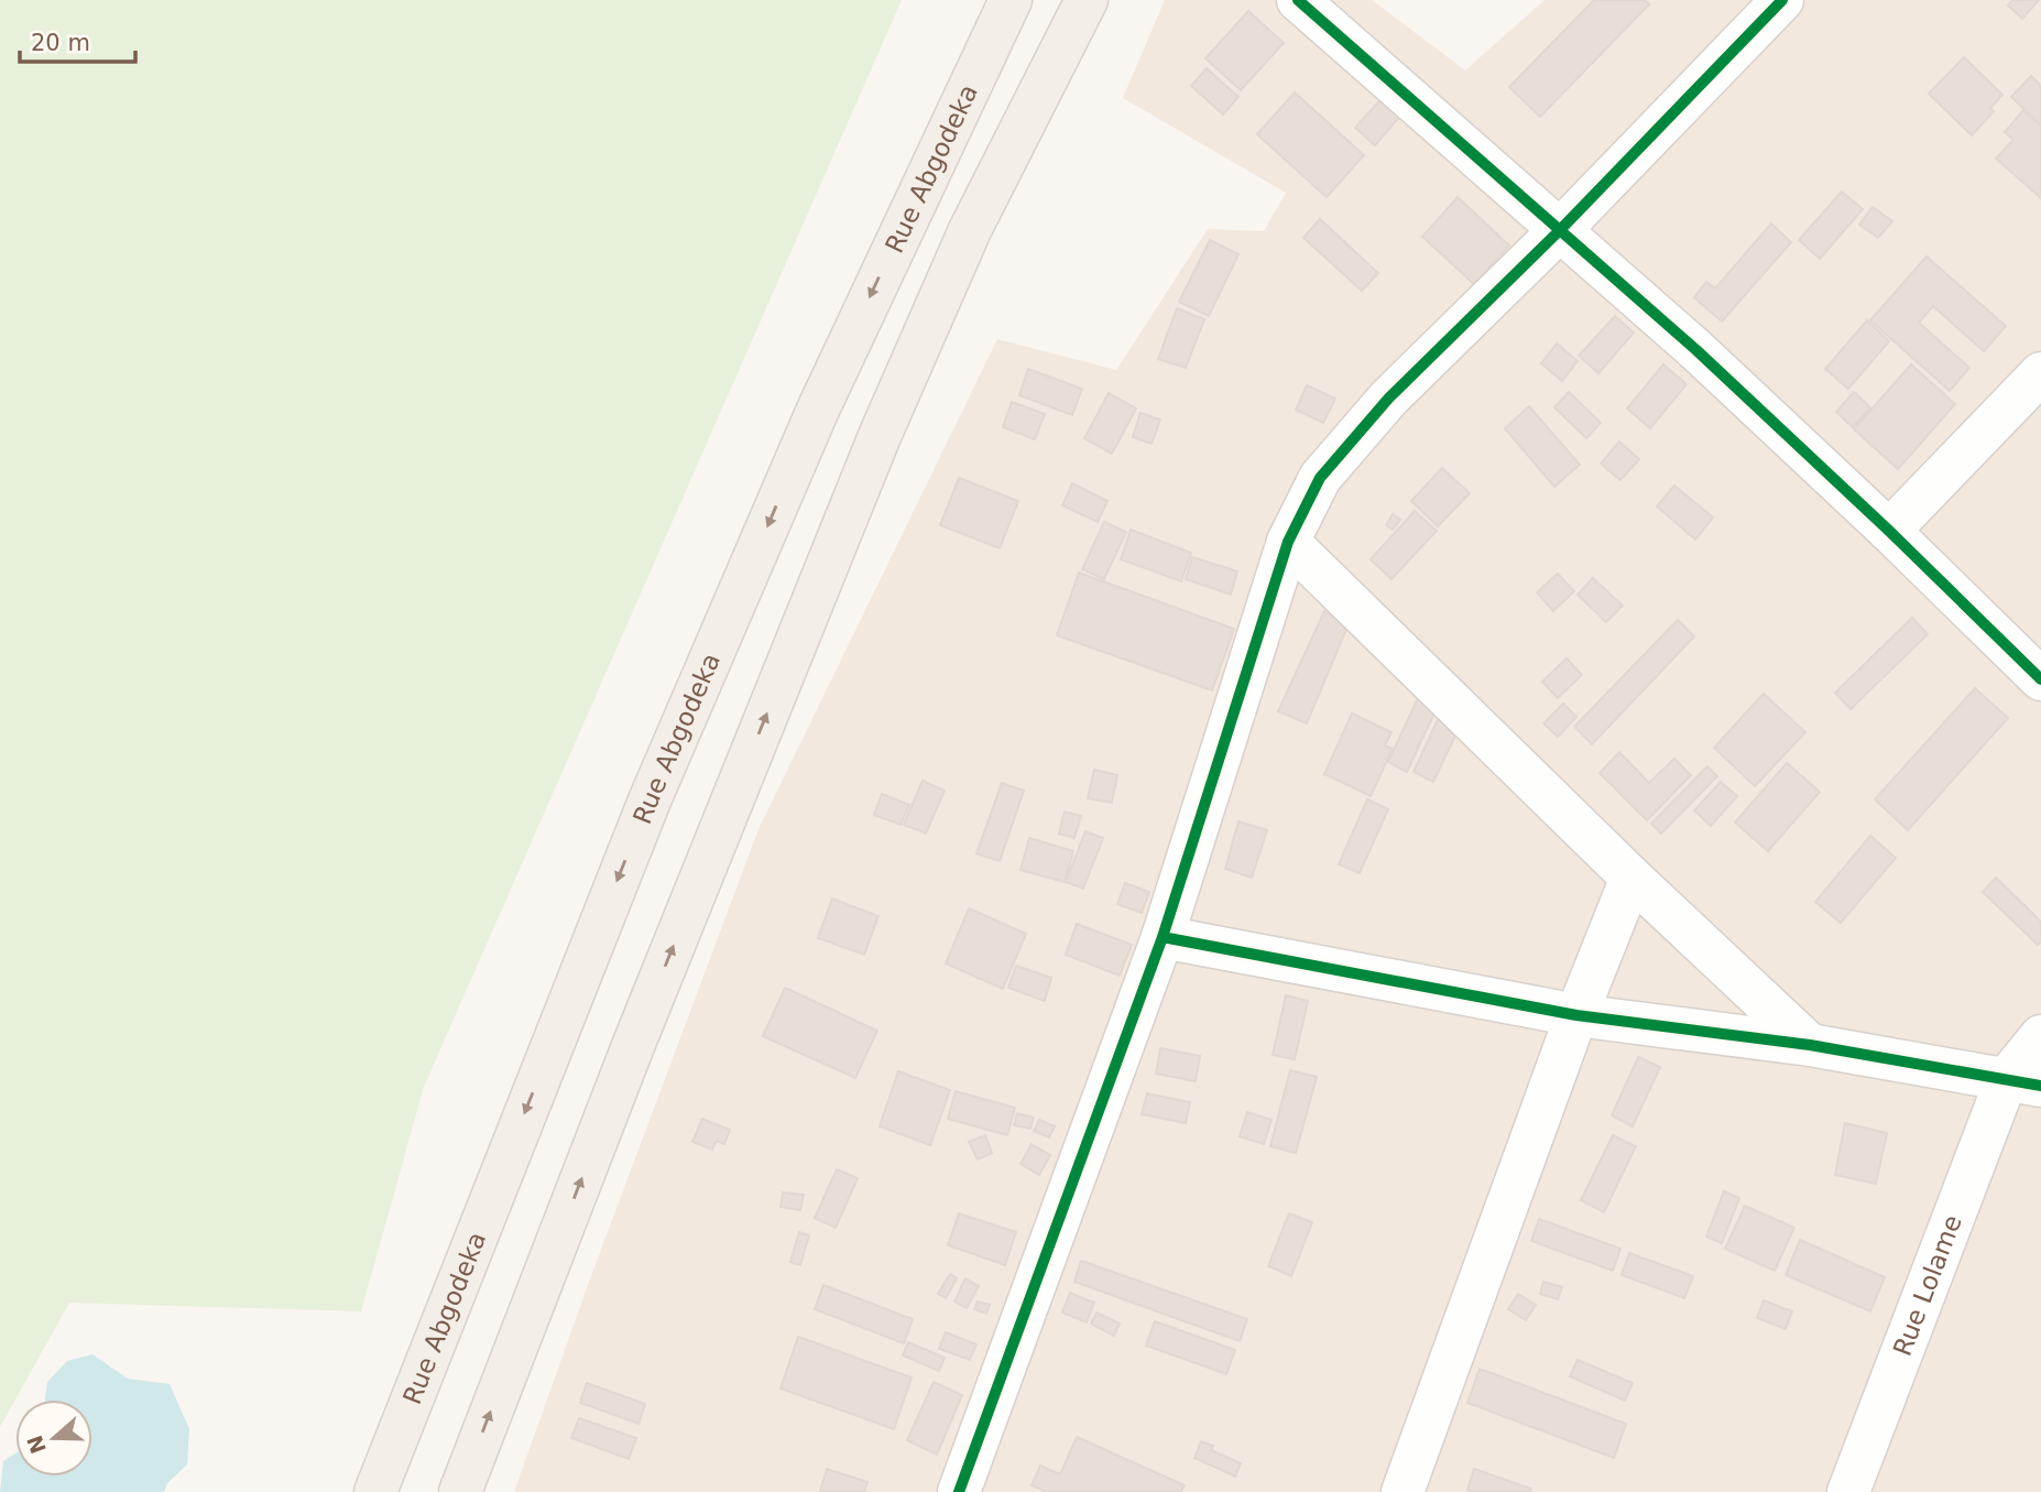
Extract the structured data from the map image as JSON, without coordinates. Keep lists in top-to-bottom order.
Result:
{
  "streets": {
    "main road": ["Rue Abgodeka"],
    "street": ["Rue Lolame"]
  },
  "scale_bar": "20 m",
  "north": "left"
}
